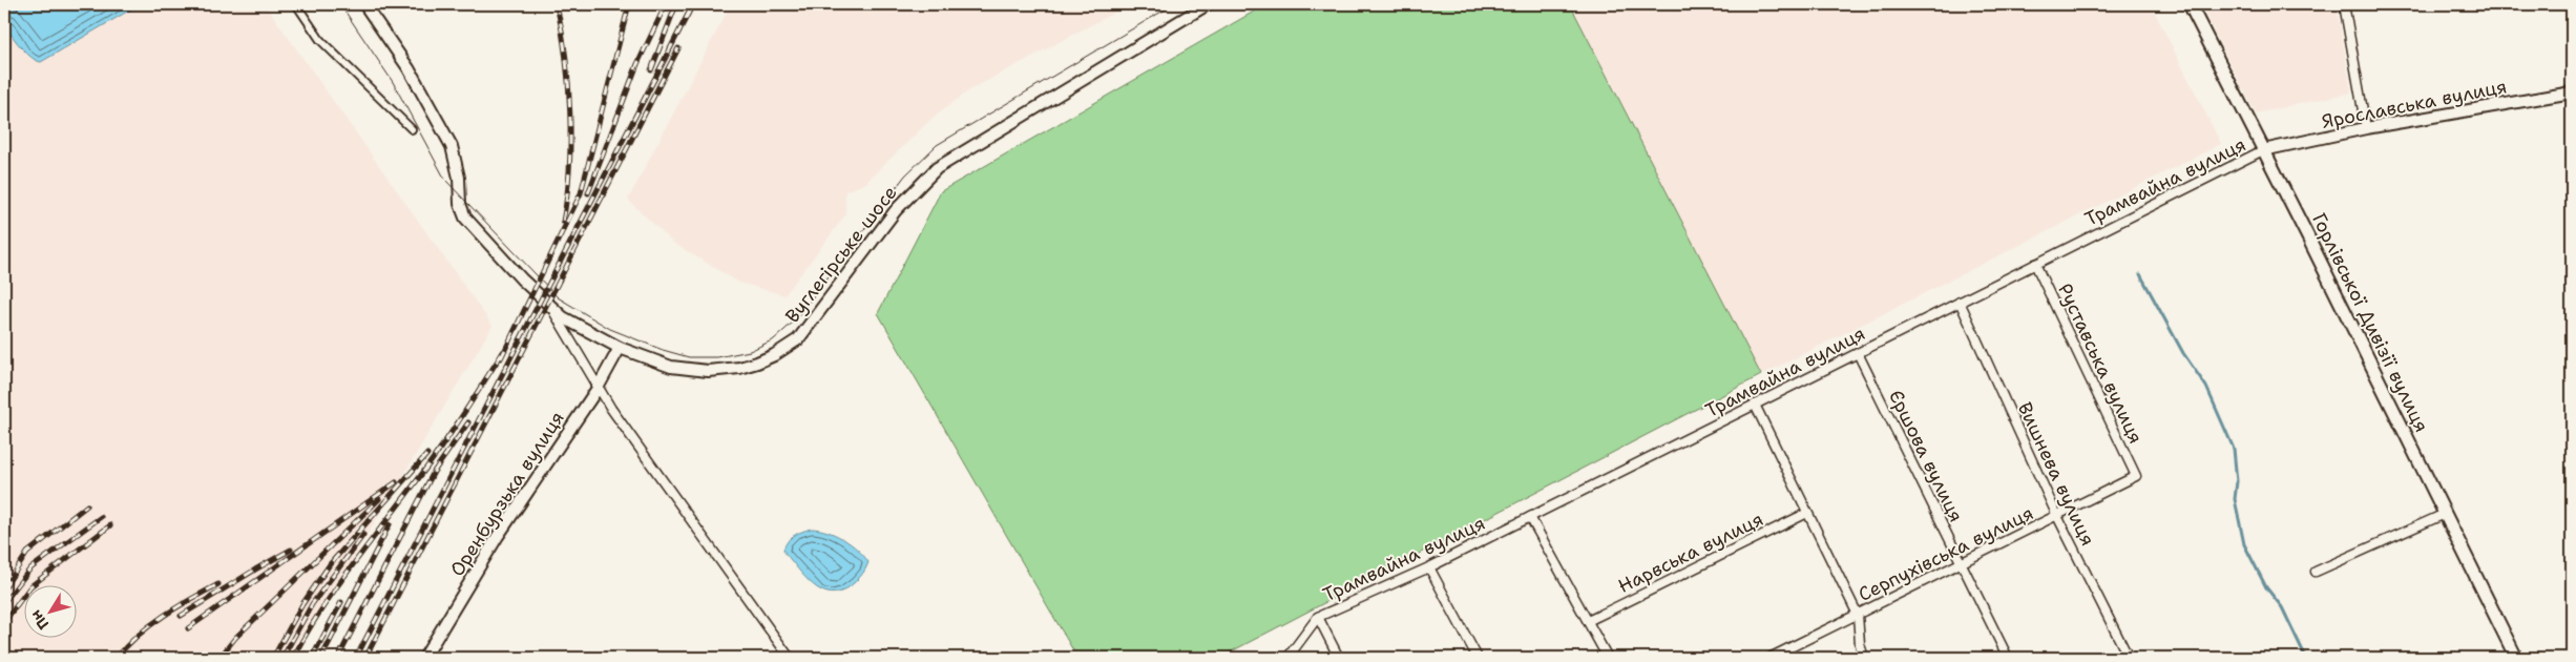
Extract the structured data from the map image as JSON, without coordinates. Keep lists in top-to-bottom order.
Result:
{
  "streets": {
    "main road": ["Горлівської Дивізії вулиця"],
    "street": [
      "Ярославська вулиця",
      "Трамвайна вулиця",
      "Вуглегірське шосе",
      "Руставська вулиця",
      "Єршова вулиця",
      "Вишнева вулиця",
      "Оренбурзька вулиця",
      "Нарвська вулиця",
      "Серпухівська вулиця"
    ]
  },
  "crossings": [
    ["Ярославська вулиця", "Трамвайна вулиця"],
    ["Ярославська вулиця", "Горлівської Дивізії вулиця"],
    ["Трамвайна вулиця", "Горлівської Дивізії вулиця"],
    ["Трамвайна вулиця", "Руставська вулиця"],
    ["Трамвайна вулиця", "Єршова вулиця"],
    ["Трамвайна вулиця", "Вишнева вулиця"],
    ["Вуглегірське шосе", "Оренбурзька вулиця"],
    ["Руставська вулиця", "Серпухівська вулиця"],
    ["Єршова вулиця", "Серпухівська вулиця"],
    ["Вишнева вулиця", "Серпухівська вулиця"]
  ],
  "north": "bottom left"
}
